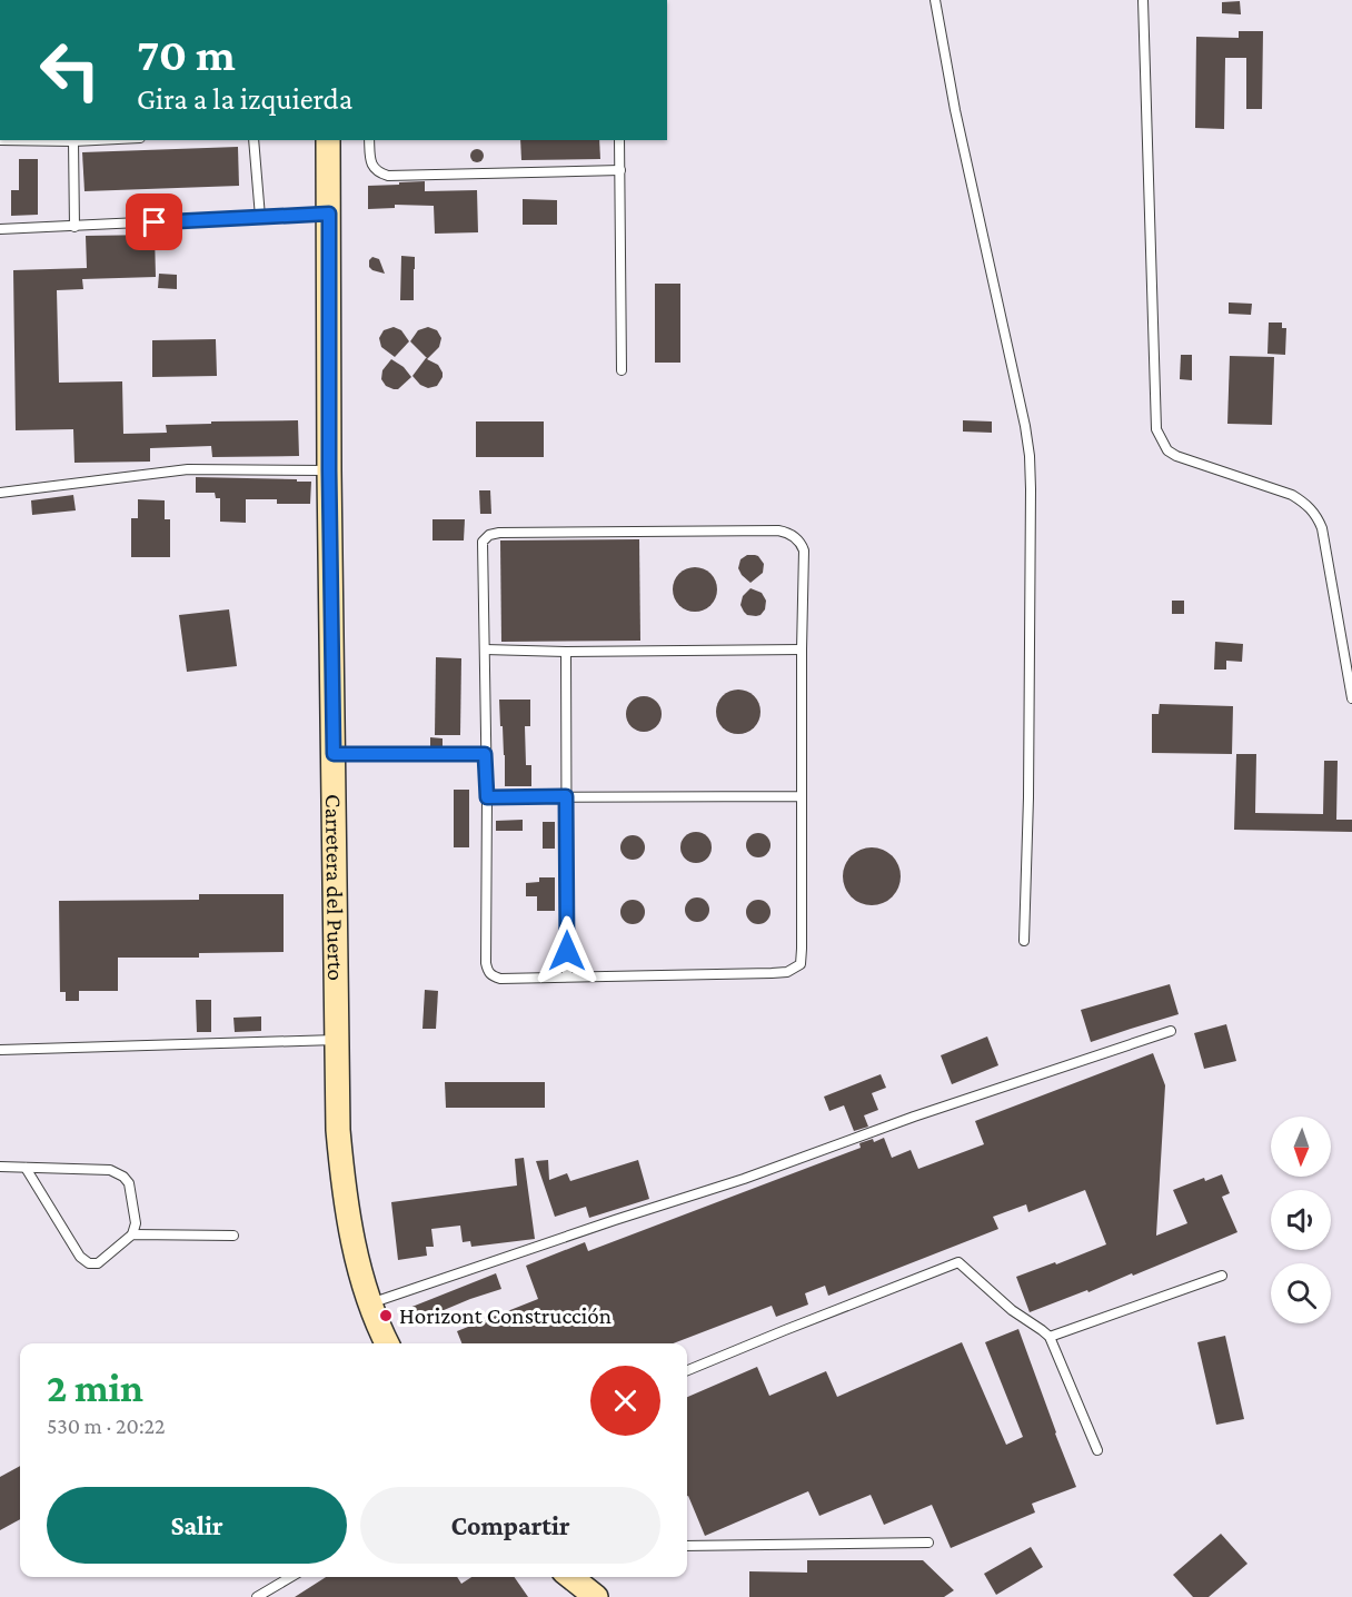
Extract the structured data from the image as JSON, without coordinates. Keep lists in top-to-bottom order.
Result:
{
  "streets": {
    "main road": ["Carretera del Puerto"]
  },
  "places": ["Horizont Construcción"],
  "north": "bottom",
  "page": {
    "turn": ["70 m", "Gira a la izquierda"],
    "heading": ["2 min", "530 m · 20:22"],
    "buttons": ["Salir", "Compartir"]
  }
}
